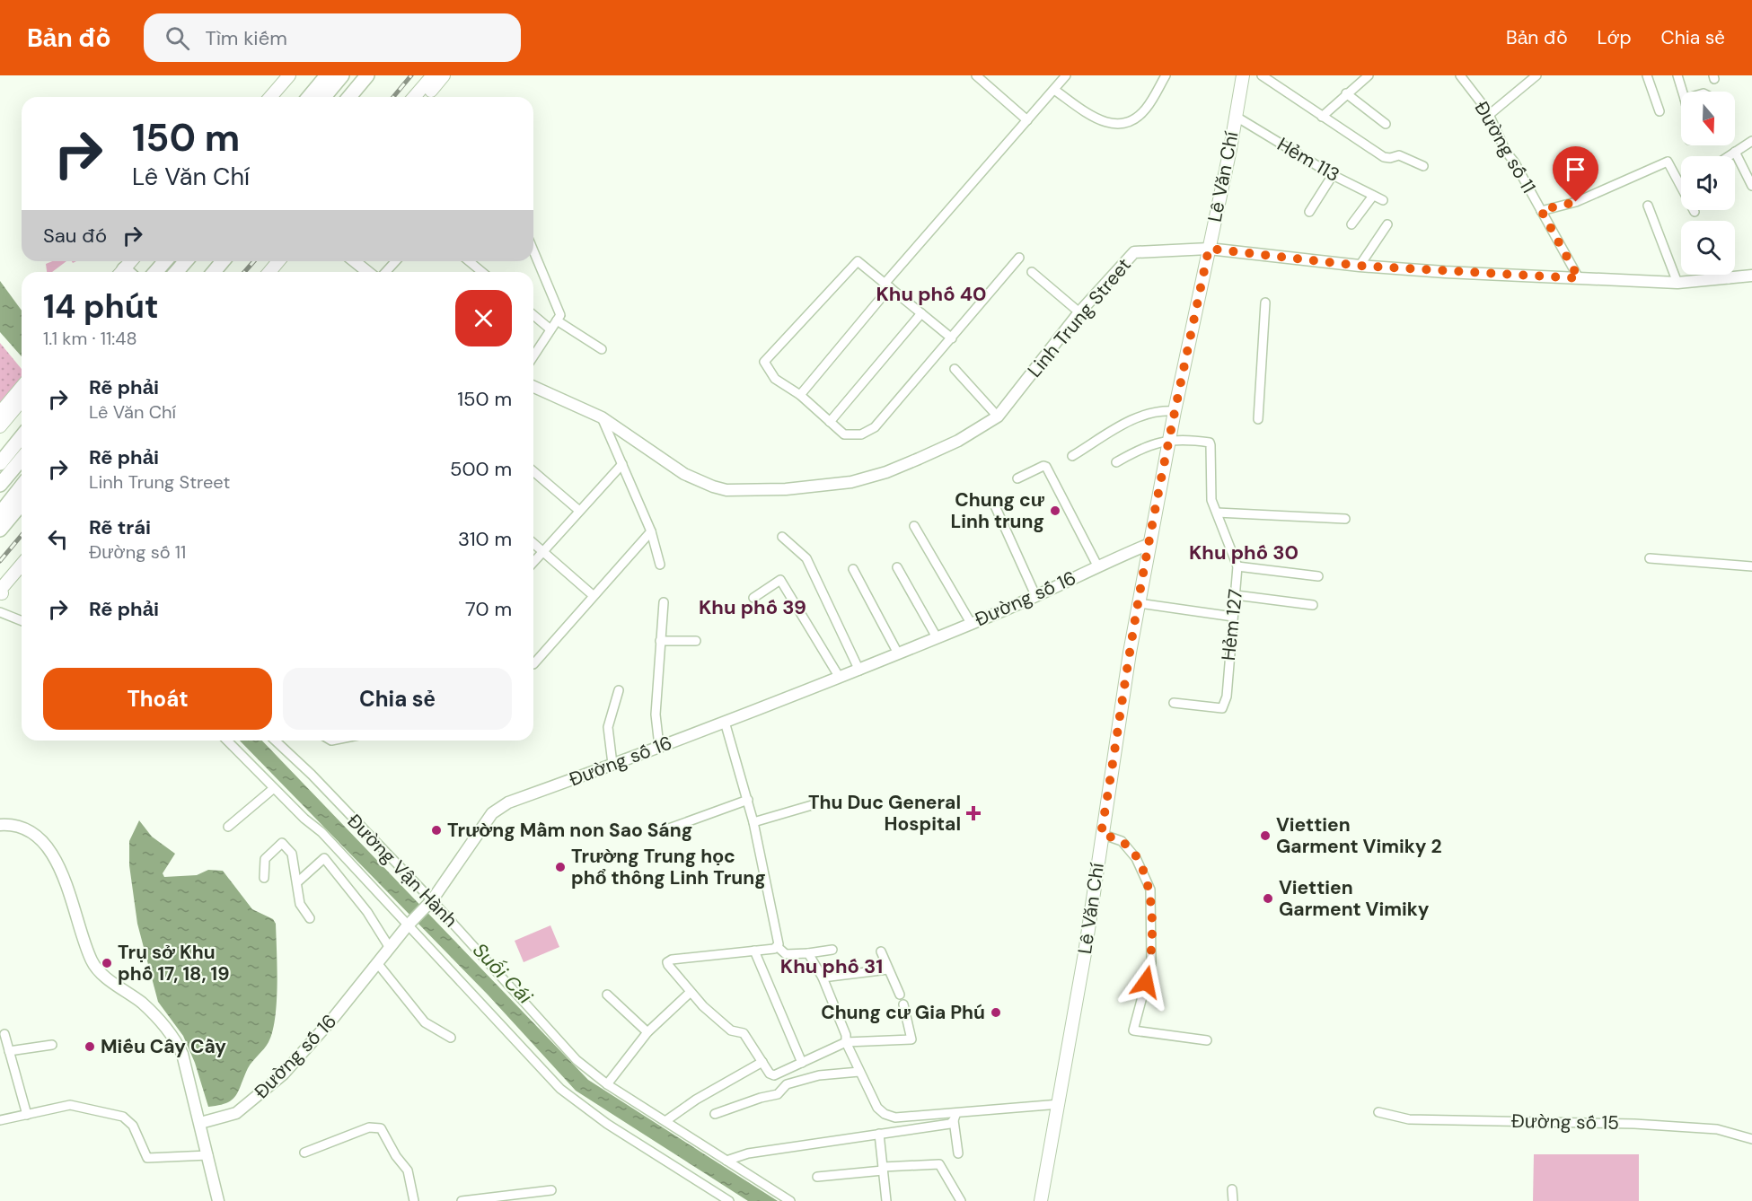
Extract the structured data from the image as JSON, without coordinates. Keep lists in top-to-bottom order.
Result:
{
  "streets": {
    "main road": ["Lê Văn Chí"],
    "street": [
      "Đường số 11",
      "Hẻm 113",
      "Linh Trung Street",
      "Đường số 16",
      "Hẻm 127",
      "Đường Vận Hành",
      "Đường số 15"
    ]
  },
  "crossings": [
    ["Đường số 11", "Linh Trung Street"],
    ["Hẻm 113", "Lê Văn Chí"],
    ["Lê Văn Chí", "Linh Trung Street"],
    ["Lê Văn Chí", "Đường số 16"],
    ["Lê Văn Chí", "Hẻm 127"],
    ["Đường số 16", "Đường Vận Hành"]
  ],
  "districts": [
    "Khu phố 40",
    "Khu phố 30",
    "Khu phố 39",
    "Khu phố 31"
  ],
  "water": ["Suối Cái"],
  "places": {
    "other": [
      "Chung cư Linh trung",
      "Trường Mầm non Sao Sáng",
      "Viettien Garment Vimiky 2",
      "Trường Trung học phổ thông Linh Trung",
      "Viettien Garment Vimiky",
      "Trụ sở Khu phố 17, 18, 19",
      "Chung cư Gia Phú",
      "Miếu Cây Cầy"
    ],
    "health": ["Thu Duc General Hospital"]
  },
  "north": "bottom",
  "page": {
    "header": "Bản đồ",
    "search": "Tìm kiếm",
    "nav": ["Bản đồ", "Lớp", "Chia sẻ"],
    "turn": ["150 m", "Lê Văn Chí"],
    "then": "Sau đó",
    "heading": ["14 phút", "1.1 km · 11:48"],
    "list": [
      {
        "name": "Rẽ phải",
        "note": "Lê Văn Chí",
        "value": "150 m"
      },
      {
        "name": "Rẽ phải",
        "note": "Linh Trung Street",
        "value": "500 m"
      },
      {
        "name": "Rẽ trái",
        "note": "Đường số 11",
        "value": "310 m"
      },
      {
        "name": "Rẽ phải",
        "value": "70 m"
      }
    ],
    "buttons": ["Thoát", "Chia sẻ"]
  }
}
